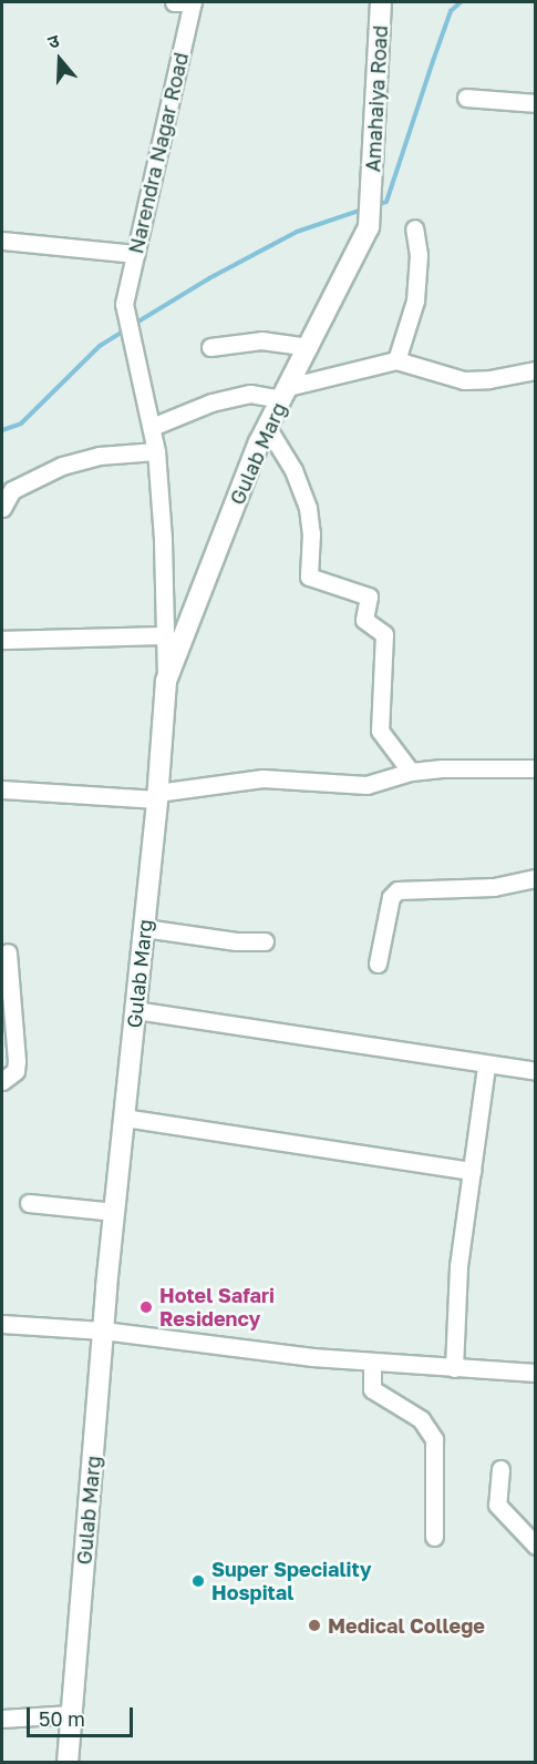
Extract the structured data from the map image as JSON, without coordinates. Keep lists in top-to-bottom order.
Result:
{
  "streets": {
    "street": ["Amahaiya Road", "Narendra Nagar Road", "Gulab Marg"]
  },
  "crossings": [
    ["Amahaiya Road", "Gulab Marg"]
  ],
  "places": ["Hotel Safari Residency", "Super Speciality Hospital", "Medical College"],
  "scale_bar": "50 m",
  "north": "top"
}
